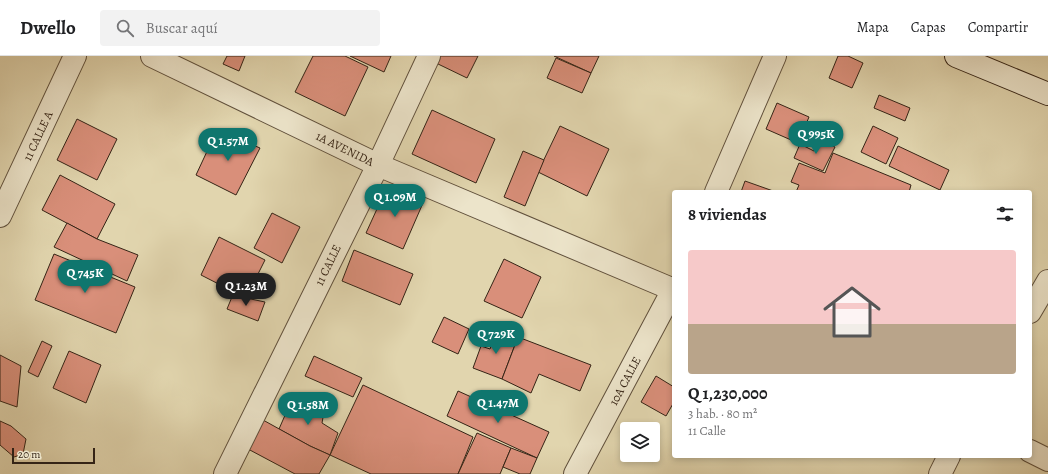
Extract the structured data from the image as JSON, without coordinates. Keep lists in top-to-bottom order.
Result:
{
  "streets": {
    "street": [
      "11 CALLE A",
      "1A AVENIDA",
      "11 CALLE",
      "10A CALLE"
    ]
  },
  "crossings": [
    ["1A AVENIDA", "11 CALLE"]
  ],
  "scale_bar": "20 m",
  "page": {
    "header": "Dwello",
    "search": "Buscar aquí",
    "nav": ["Mapa", "Capas", "Compartir"],
    "price": [
      "Q 995K",
      "Q 1.57M",
      "Q 1.09M",
      "Q 745K",
      "Q 1.23M",
      "Q 729K",
      "Q 1.47M",
      "Q 1.58M"
    ],
    "heading": "8 viviendas",
    "list": [
      {
        "name": "Q 1,230,000",
        "note": "3 hab. · 80 m² · 11 Calle"
      }
    ],
    "scale": "20 m"
  }
}
